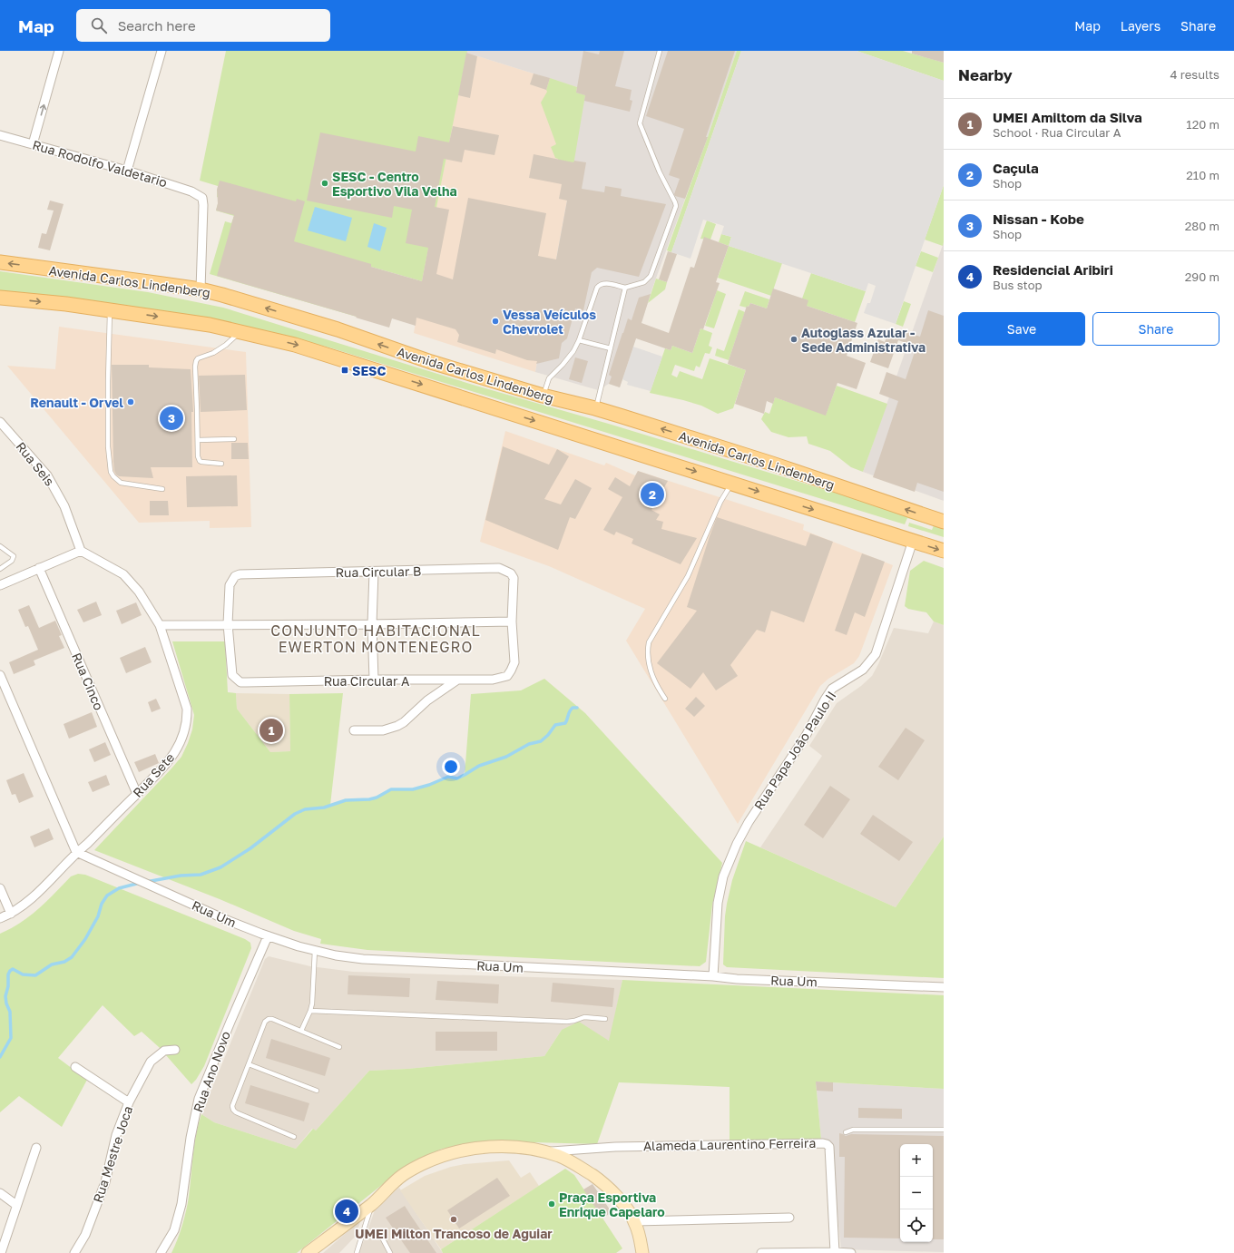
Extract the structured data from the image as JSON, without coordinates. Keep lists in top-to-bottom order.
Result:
{
  "streets": {
    "main road": ["Avenida Carlos Lindenberg"],
    "street": [
      "Rua Rodolfo Valdetario",
      "Rua Seis",
      "Rua Circular B",
      "Rua Circular A",
      "Rua Cinco",
      "Rua Papa João Paulo II",
      "Rua Sete",
      "Rua Um",
      "Rua Ano Novo",
      "Alameda Laurentino Ferreira",
      "Rua Mestre Joca"
    ]
  },
  "crossings": [
    ["Rua Rodolfo Valdetario", "Avenida Carlos Lindenberg"],
    ["Avenida Carlos Lindenberg", "Rua Papa João Paulo II"],
    ["Rua Seis", "Rua Sete"],
    ["Rua Circular B", "Rua Circular A"],
    ["Rua Cinco", "Rua Sete"],
    ["Rua Papa João Paulo II", "Rua Um"],
    ["Rua Sete", "Rua Um"],
    ["Rua Um", "Rua Ano Novo"]
  ],
  "districts": ["CONJUNTO HABITACIONAL EWERTON MONTENEGRO"],
  "places": {
    "other": [
      "SESC - Centro Esportivo Vila Velha",
      "Vessa Veículos Chevrolet",
      "Autoglass Azular - Sede Administrativa",
      "Renault - Orvel",
      "Praça Esportiva Enrique Capelaro",
      "UMEI Milton Trancoso de Aguiar"
    ],
    "transit": ["SESC"]
  },
  "page": {
    "header": "Map",
    "search": "Search here",
    "nav": ["Map", "Layers", "Share"],
    "heading": ["Nearby", "4 results"],
    "list": [
      {
        "mark": "1",
        "name": "UMEI Amiltom da Silva",
        "note": "School · Rua Circular A",
        "value": "120 m"
      },
      {
        "mark": "2",
        "name": "Caçula",
        "note": "Shop",
        "value": "210 m"
      },
      {
        "mark": "3",
        "name": "Nissan - Kobe",
        "note": "Shop",
        "value": "280 m"
      },
      {
        "mark": "4",
        "name": "Residencial Aribiri",
        "note": "Bus stop",
        "value": "290 m"
      }
    ],
    "buttons": ["Save", "Share"],
    "pins": [
      "3",
      "2",
      "1",
      "4"
    ],
    "map_buttons": ["+", "−"]
  }
}
